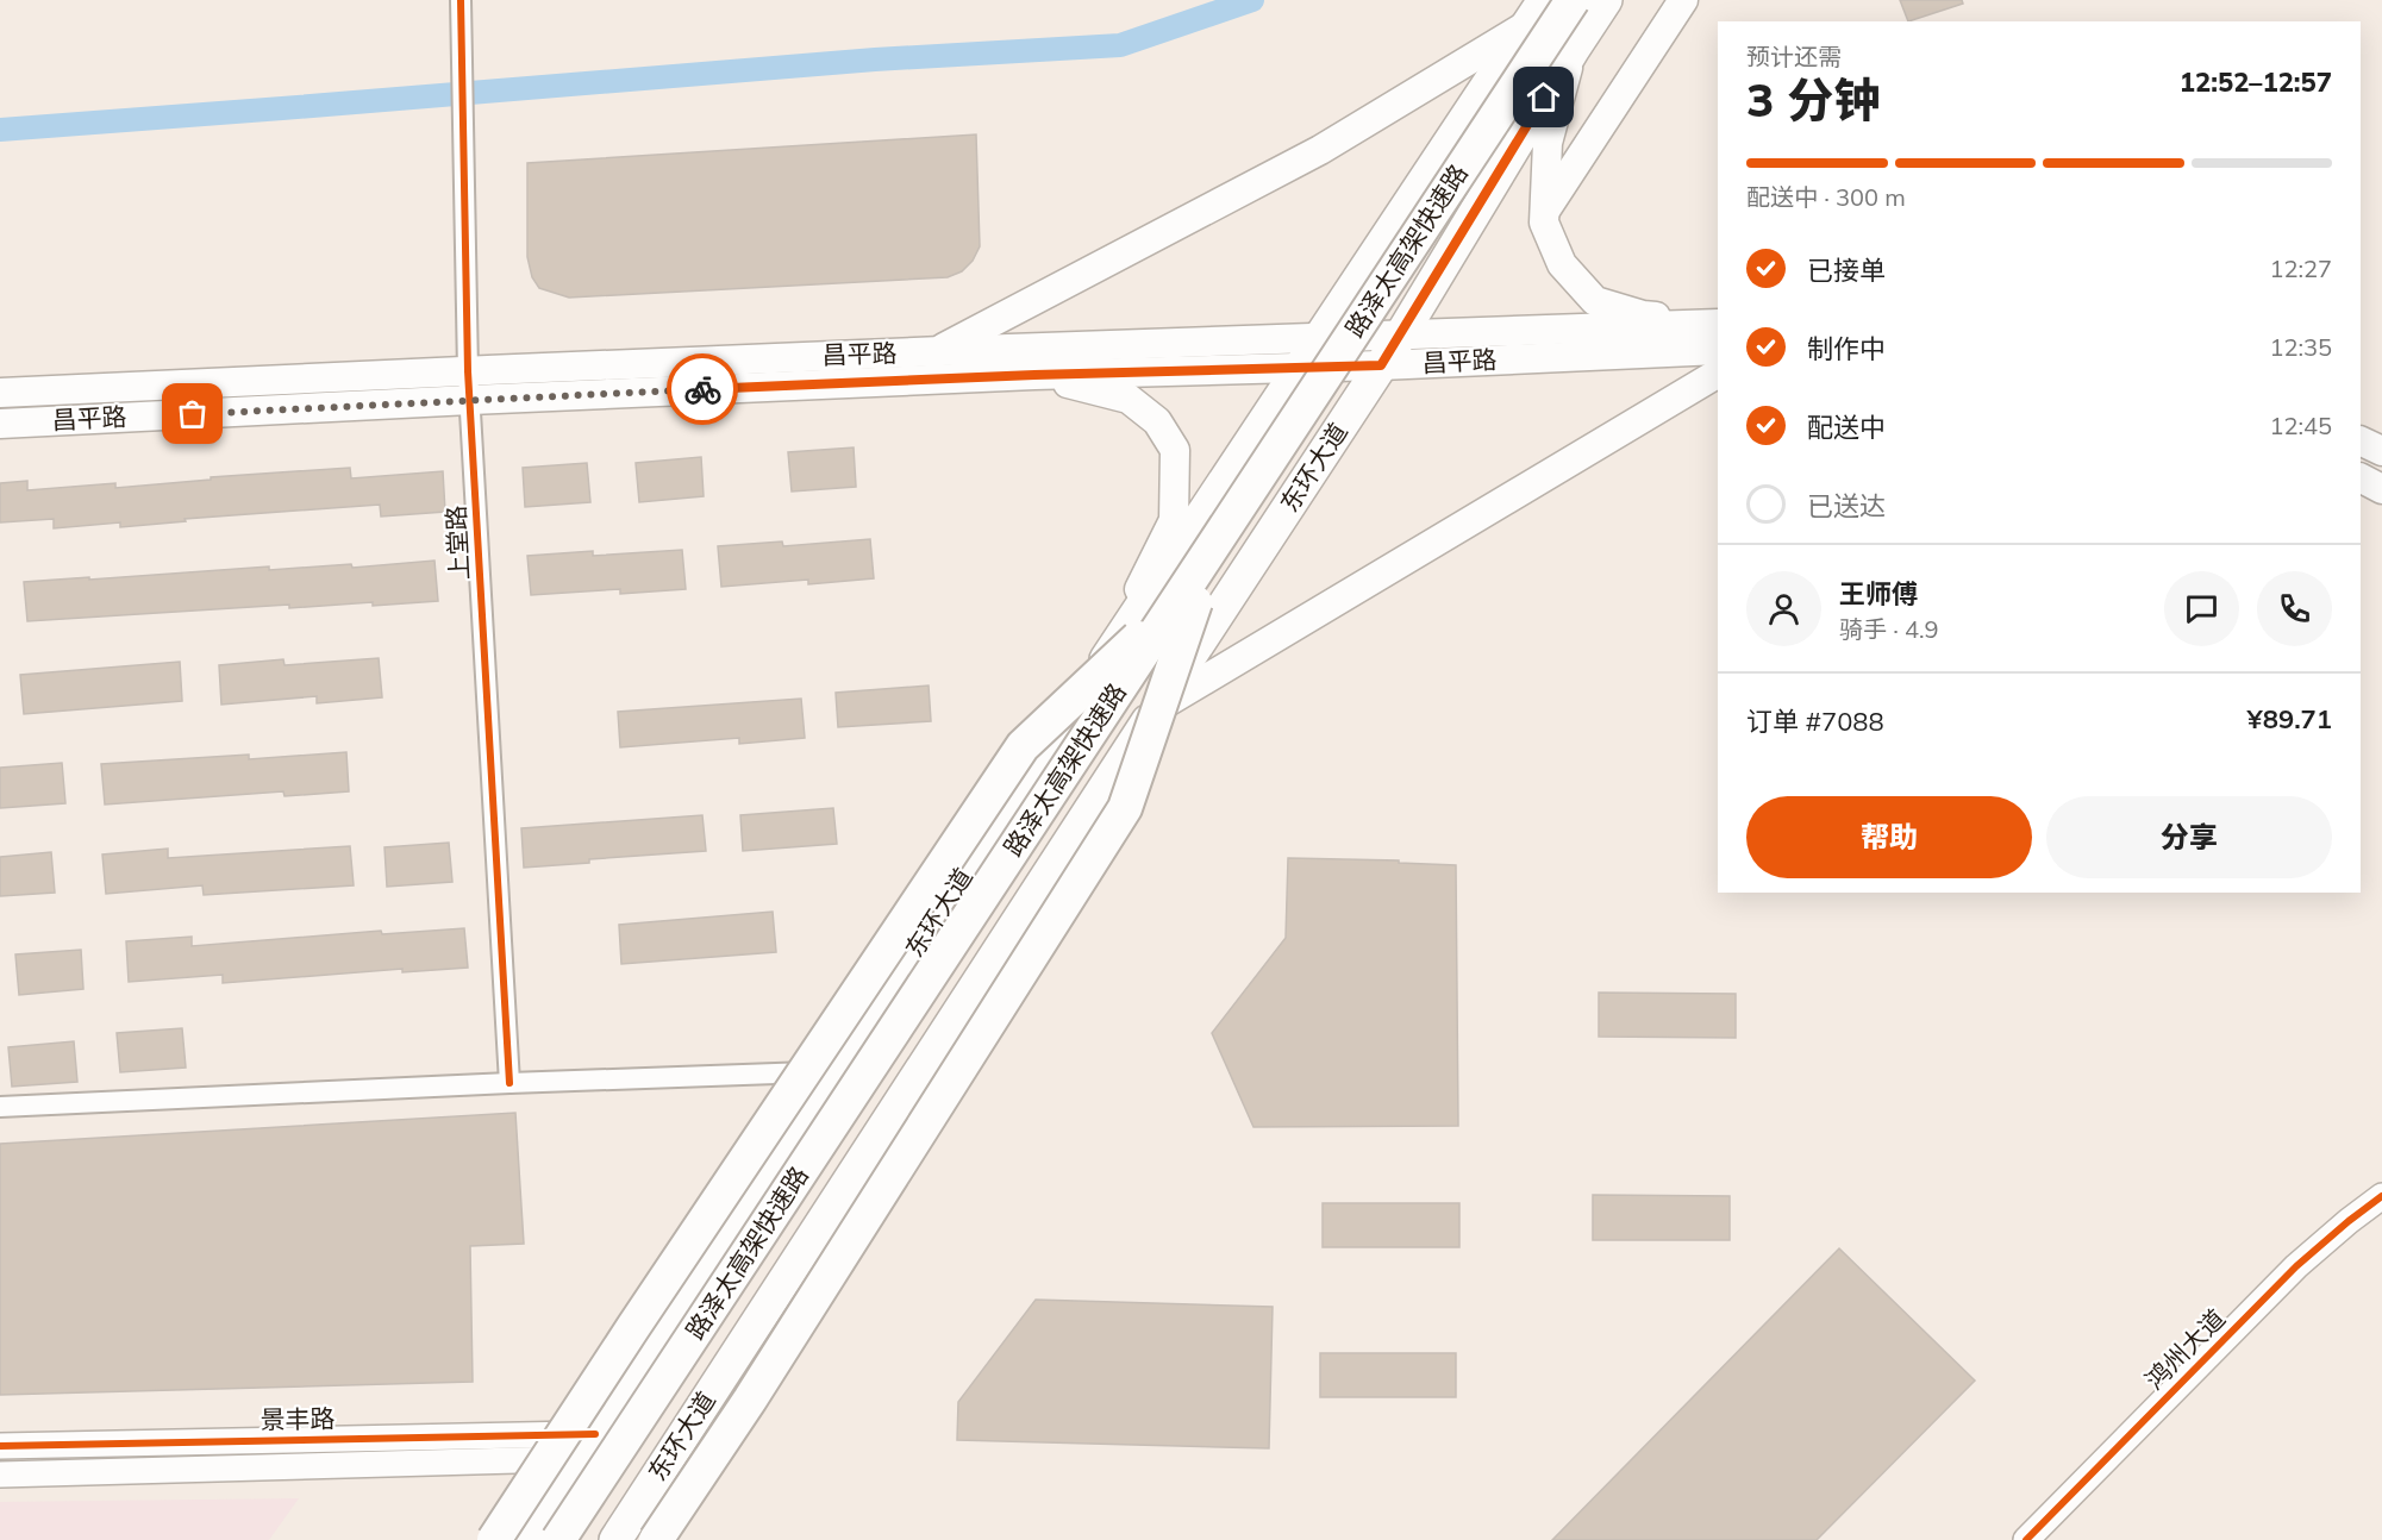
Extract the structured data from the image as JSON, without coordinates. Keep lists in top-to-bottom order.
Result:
{
  "streets": {
    "highway": ["路泽太高架快速路"],
    "main road": ["昌平路", "东环大道"],
    "street": ["上堂路", "鸿州大道", "景丰路"]
  },
  "crossings": [
    ["昌平路", "东环大道"],
    ["昌平路", "上堂路"],
    ["东环大道", "景丰路"]
  ],
  "page": {
    "heading": ["3 分钟", "预计还需", "12:52–12:57"],
    "panel": [
      "王师傅",
      "骑手 · 4.9",
      "订单 #7088",
      "¥89.71"
    ],
    "bar": "配送中 · 300 m",
    "list": [
      ["已接单", "12:27"],
      ["制作中", "12:35"],
      ["配送中", "12:45"],
      "已送达"
    ],
    "buttons": ["帮助", "分享"]
  }
}
